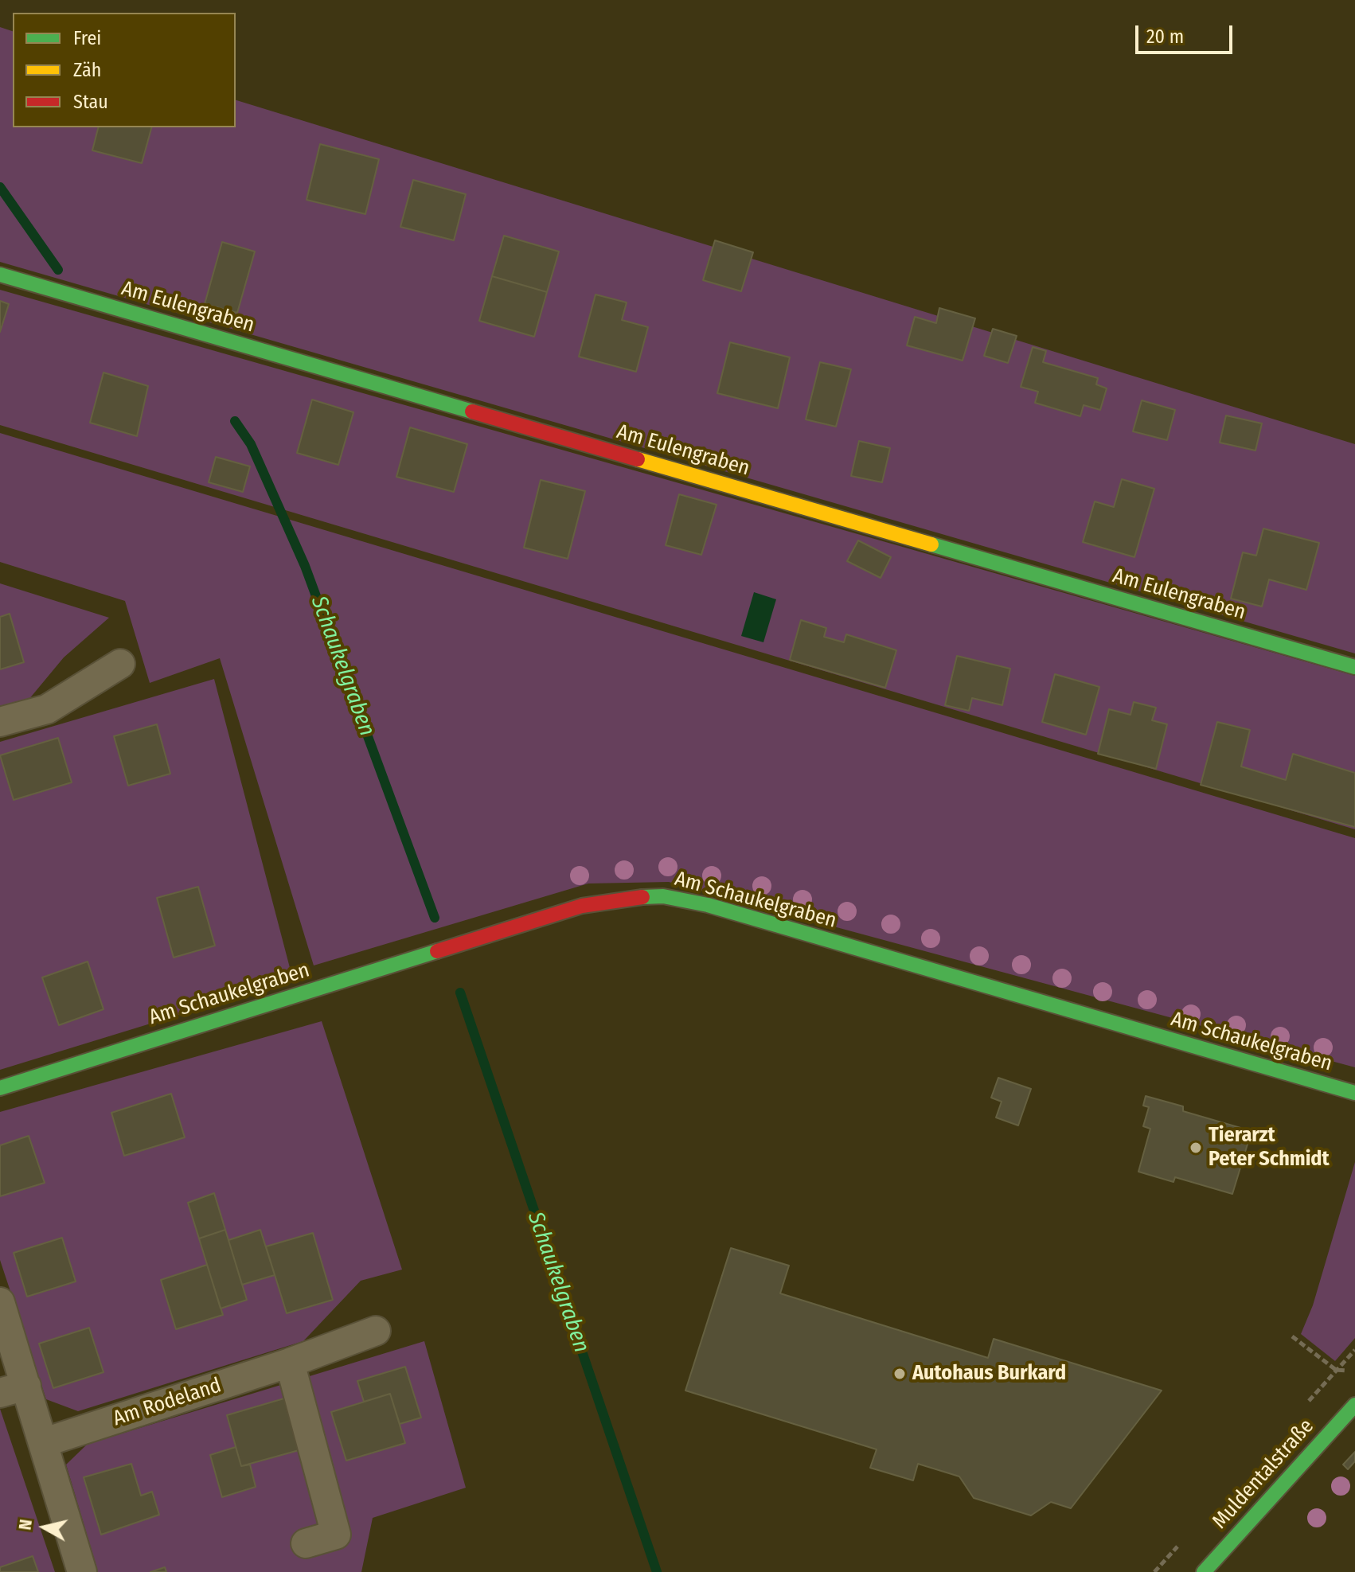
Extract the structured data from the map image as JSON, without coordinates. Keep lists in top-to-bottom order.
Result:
{
  "streets": {
    "street": [
      "Am Eulengraben",
      "Am Schaukelgraben",
      "Am Rodeland",
      "Muldentalstraße"
    ]
  },
  "water": ["Schaukelgraben"],
  "places": ["Tierarzt Peter Schmidt", "Autohaus Burkard"],
  "legend": ["Frei", "Zäh", "Stau"],
  "scale_bar": "20 m",
  "north": "left"
}
